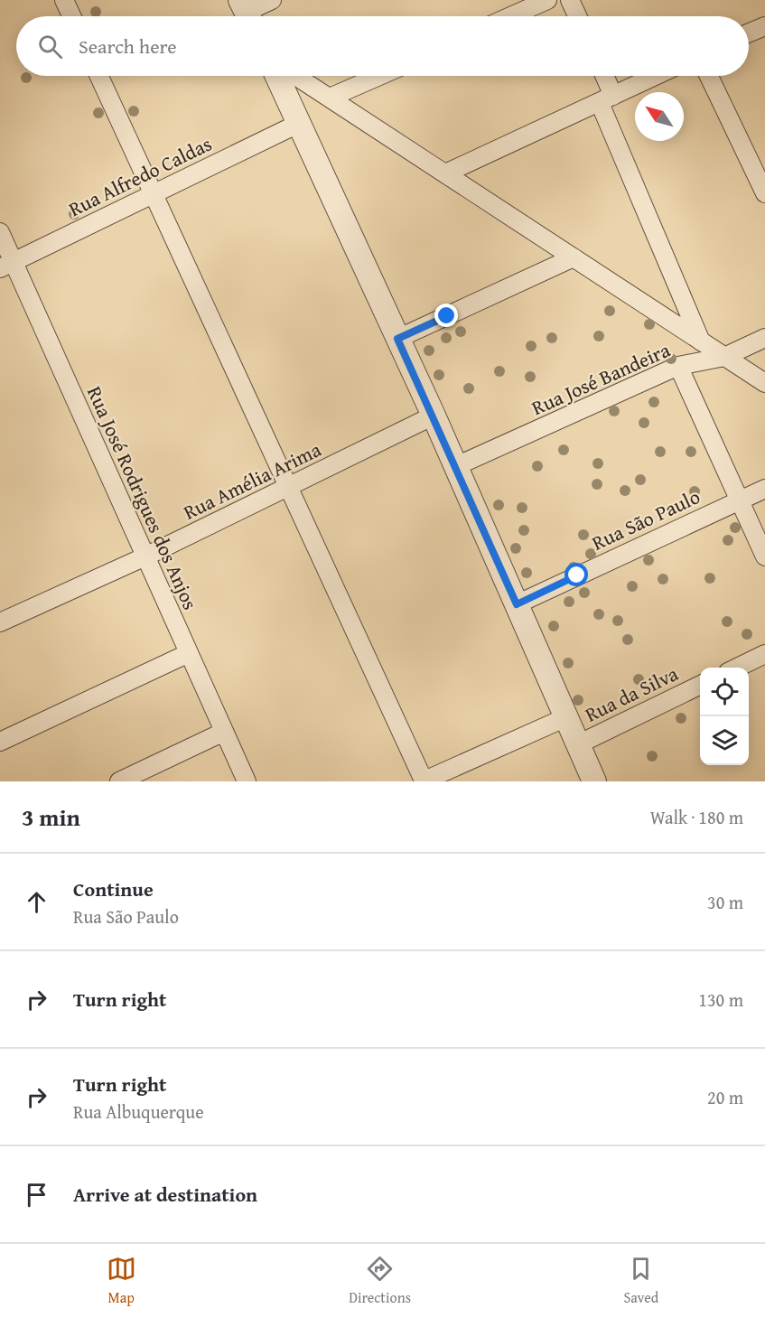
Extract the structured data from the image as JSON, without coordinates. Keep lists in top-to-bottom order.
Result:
{
  "streets": {
    "street": [
      "Rua Alfredo Caldas",
      "Rua José Bandeira",
      "Rua Amélia Arima",
      "Rua José Rodrigues dos Anjos",
      "Rua São Paulo",
      "Rua da Silva"
    ]
  },
  "crossings": [
    ["Rua Alfredo Caldas", "Rua José Rodrigues dos Anjos"],
    ["Rua Amélia Arima", "Rua José Rodrigues dos Anjos"]
  ],
  "north": "top left",
  "page": {
    "search": "Search here",
    "heading": ["3 min", "Walk · 180 m"],
    "list": [
      ["Continue", "Rua São Paulo", "30 m"],
      ["Turn right", "130 m"],
      ["Turn right", "Rua Albuquerque", "20 m"],
      "Arrive at destination"
    ],
    "nav": ["Map", "Directions", "Saved"]
  }
}
